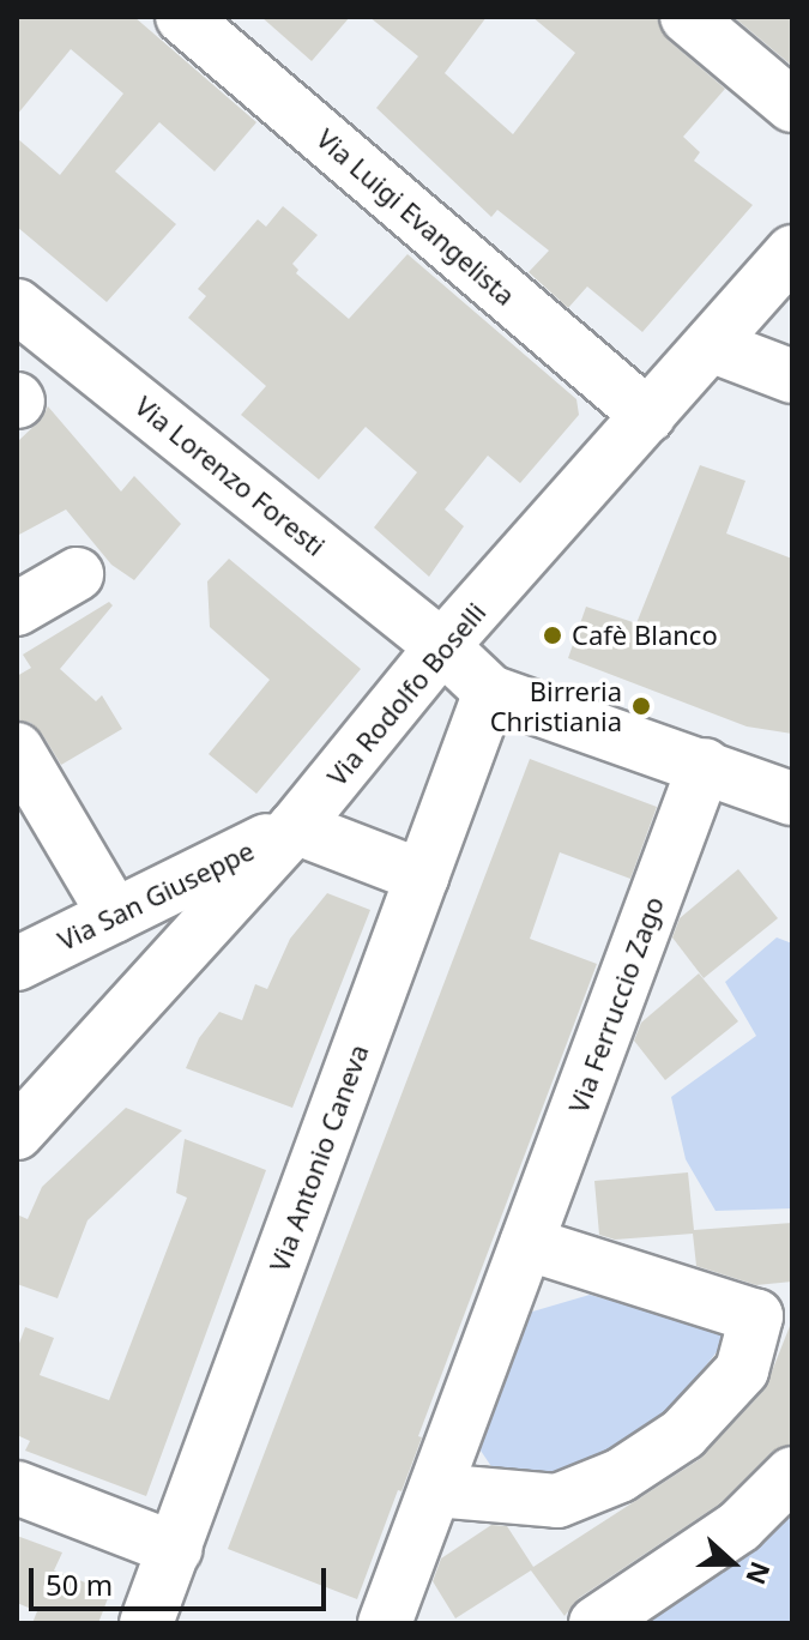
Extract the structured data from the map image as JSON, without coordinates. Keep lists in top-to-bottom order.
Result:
{
  "streets": {
    "street": [
      "Via Luigi Evangelista",
      "Via Lorenzo Foresti",
      "Via Rodolfo Boselli",
      "Via San Giuseppe",
      "Via Ferruccio Zago",
      "Via Antonio Caneva"
    ]
  },
  "crossings": [
    ["Via Luigi Evangelista", "Via Rodolfo Boselli"],
    ["Via Lorenzo Foresti", "Via Rodolfo Boselli"],
    ["Via Lorenzo Foresti", "Via Antonio Caneva"],
    ["Via Rodolfo Boselli", "Via San Giuseppe"]
  ],
  "places": ["Cafè Blanco", "Birreria Christiania"],
  "scale_bar": "50 m",
  "north": "right"
}
